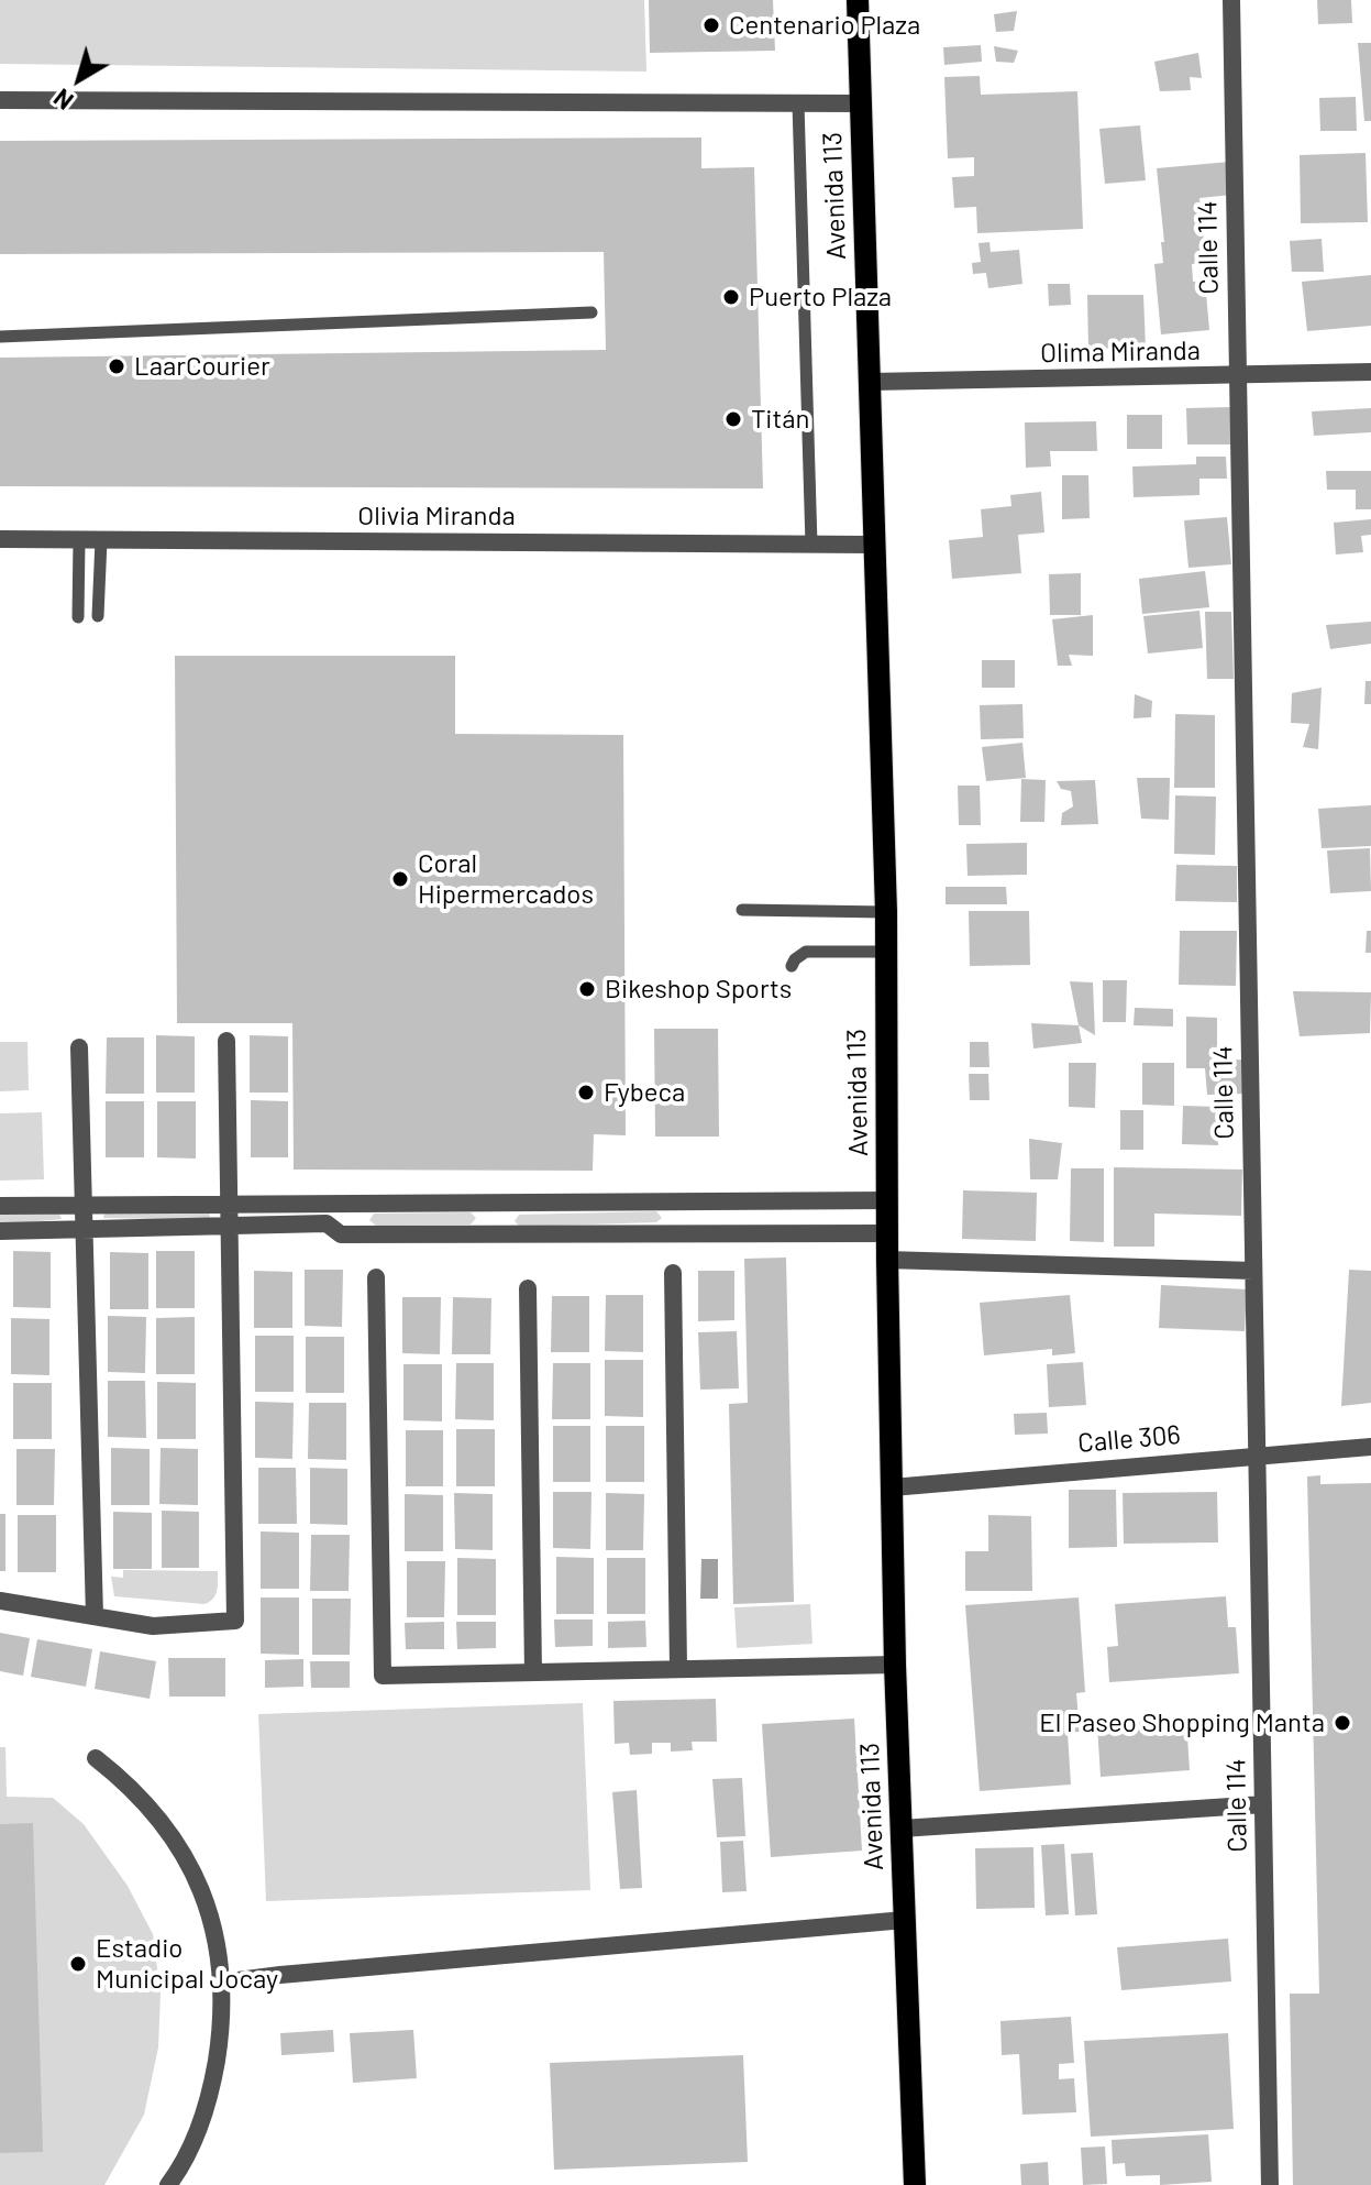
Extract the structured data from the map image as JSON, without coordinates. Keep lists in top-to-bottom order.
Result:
{
  "streets": {
    "main road": ["Avenida 113"],
    "street": [
      "Calle 114",
      "Olima Miranda",
      "Olivia Miranda",
      "Calle 306"
    ]
  },
  "crossings": [
    ["Avenida 113", "Olima Miranda"],
    ["Avenida 113", "Olivia Miranda"],
    ["Avenida 113", "Calle 306"],
    ["Calle 114", "Olima Miranda"],
    ["Calle 114", "Calle 306"]
  ],
  "places": [
    "Centenario Plaza",
    "Puerto Plaza",
    "LaarCourier",
    "Titán",
    "Coral Hipermercados",
    "Bikeshop Sports",
    "Fybeca",
    "El Paseo Shopping Manta",
    "Estadio Municipal Jocay"
  ],
  "north": "bottom left"
}
